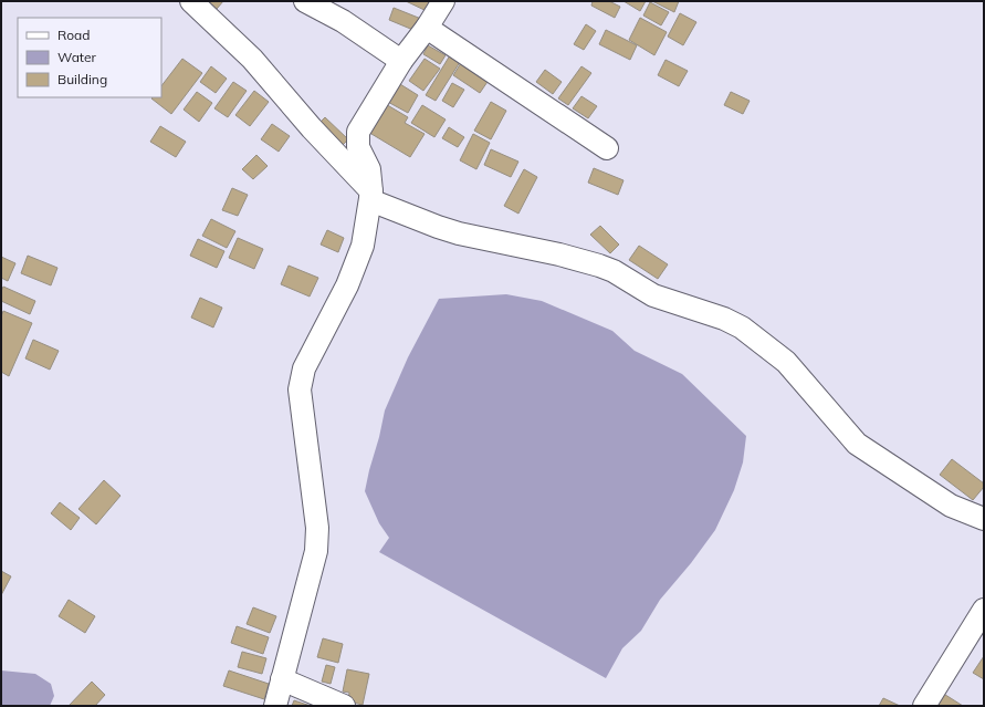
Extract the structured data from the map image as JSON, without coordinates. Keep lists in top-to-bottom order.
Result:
{
  "legend": ["Road", "Water", "Building"]
}
